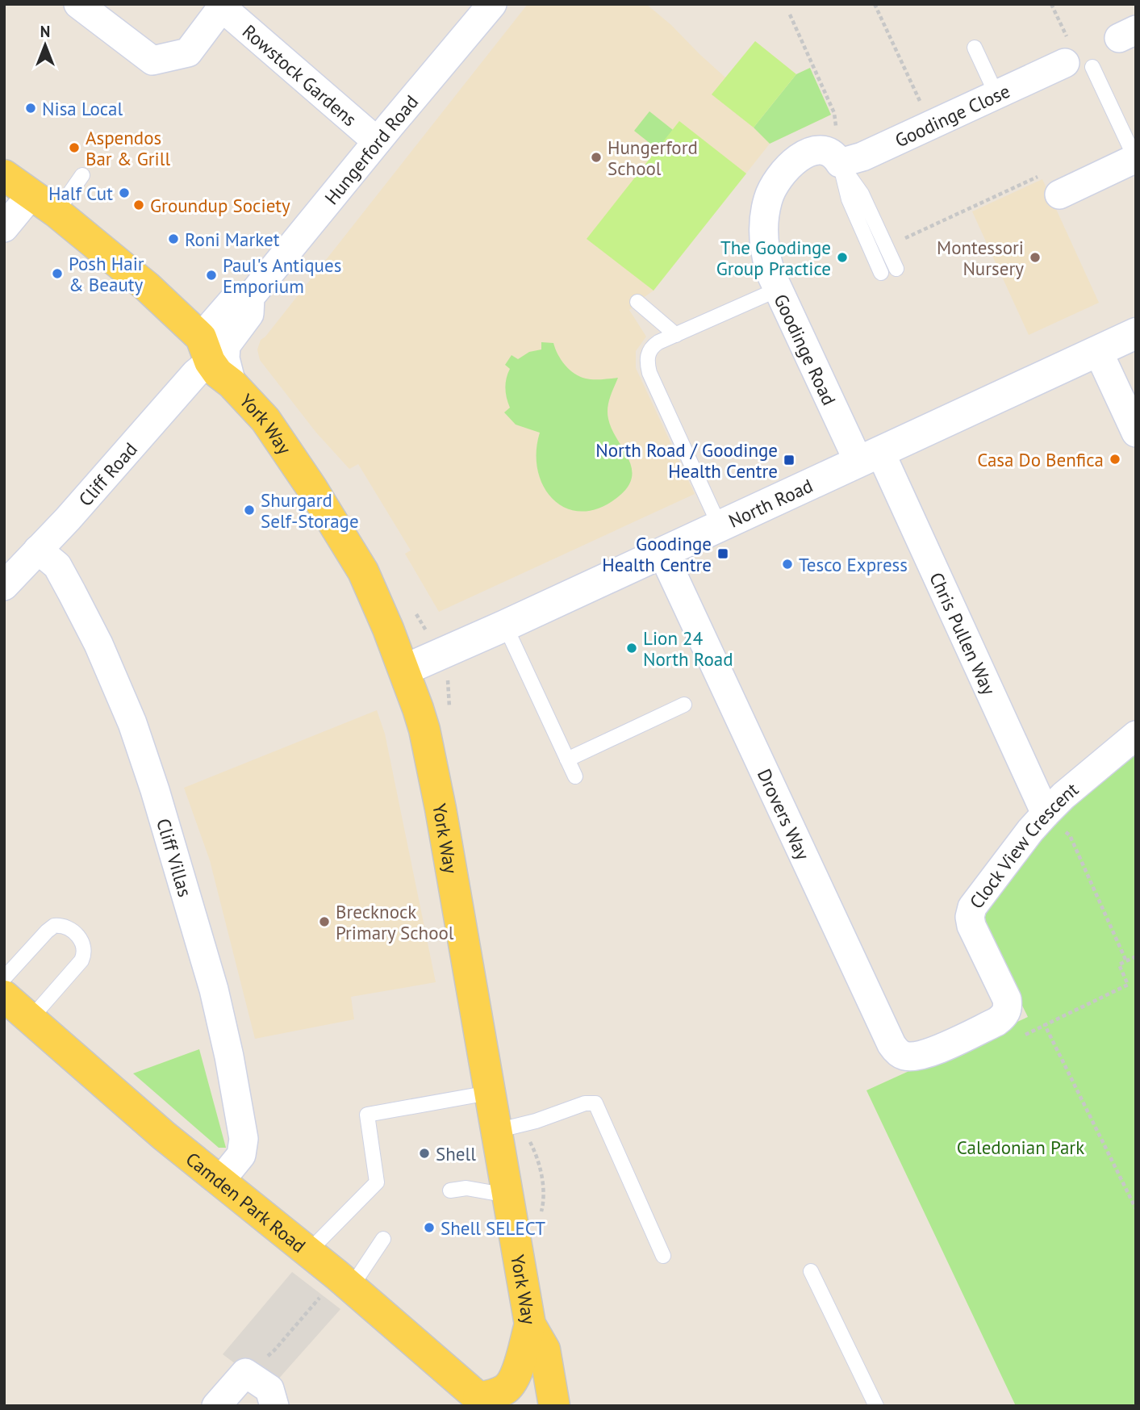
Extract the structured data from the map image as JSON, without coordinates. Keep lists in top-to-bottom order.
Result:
{
  "streets": {
    "main road": ["York Way", "Camden Park Road"],
    "street": [
      "Rowstock Gardens",
      "Goodinge Close",
      "Hungerford Road",
      "Goodinge Road",
      "Cliff Road",
      "North Road",
      "Chris Pullen Way",
      "Drovers Way",
      "Clock View Crescent",
      "Cliff Villas"
    ]
  },
  "crossings": [
    ["Rowstock Gardens", "Hungerford Road"],
    ["Goodinge Close", "Goodinge Road"],
    ["Hungerford Road", "York Way"],
    ["Hungerford Road", "Cliff Road"],
    ["Goodinge Road", "North Road"],
    ["Goodinge Road", "Chris Pullen Way"],
    ["York Way", "Cliff Road"],
    ["York Way", "North Road"],
    ["Cliff Road", "Cliff Villas"],
    ["North Road", "Chris Pullen Way"],
    ["North Road", "Drovers Way"],
    ["Chris Pullen Way", "Clock View Crescent"],
    ["Drovers Way", "Clock View Crescent"],
    ["Cliff Villas", "Camden Park Road"]
  ],
  "parks": ["Caledonian Park"],
  "places": {
    "other": [
      "Nisa Local",
      "Aspendos Bar & Grill",
      "Hungerford School",
      "Half Cut",
      "Groundup Society",
      "Roni Market",
      "The Goodinge Group Practice",
      "Montessori Nursery",
      "Posh Hair & Beauty",
      "Paul's Antiques Emporium",
      "Casa Do Benfica",
      "Shurgard Self-Storage",
      "Tesco Express",
      "Lion 24 North Road",
      "Brecknock Primary School",
      "Shell",
      "Shell SELECT"
    ],
    "transit": ["North Road / Goodinge Health Centre", "Goodinge Health Centre"]
  },
  "north": "top"
}
